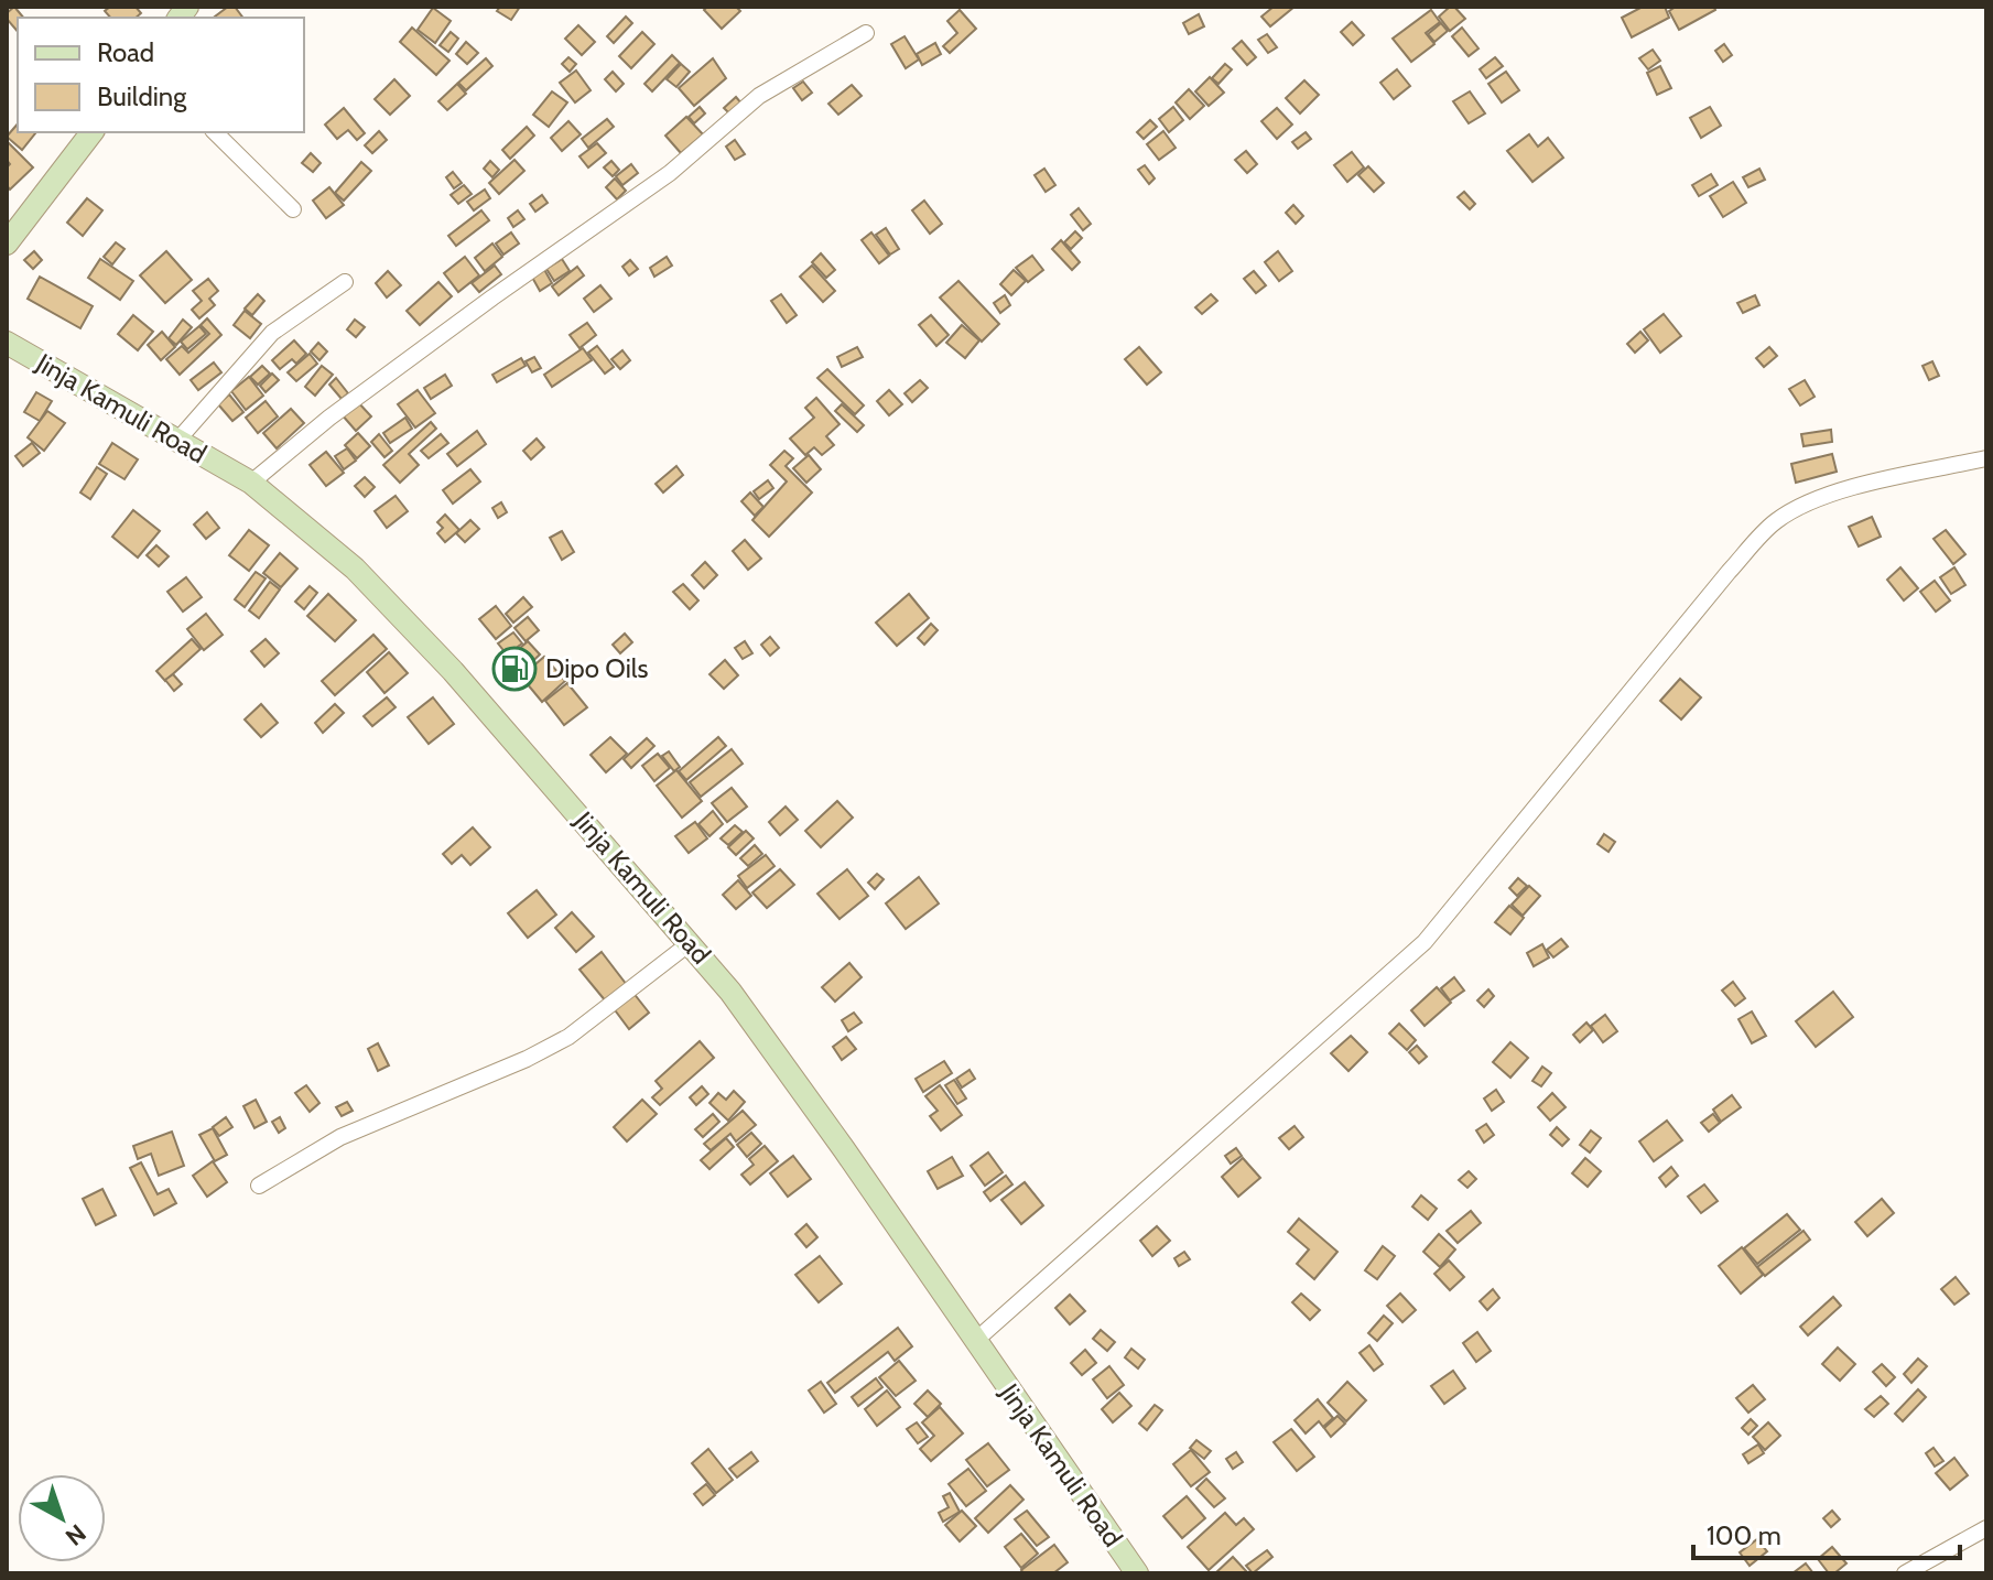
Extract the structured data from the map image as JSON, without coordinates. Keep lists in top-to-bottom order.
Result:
{
  "streets": {
    "main road": ["Jinja Kamuli Road"]
  },
  "places": {
    "fuel station": ["Dipo Oils"]
  },
  "legend": ["Road", "Building"],
  "scale_bar": "100 m",
  "north": "bottom right"
}
